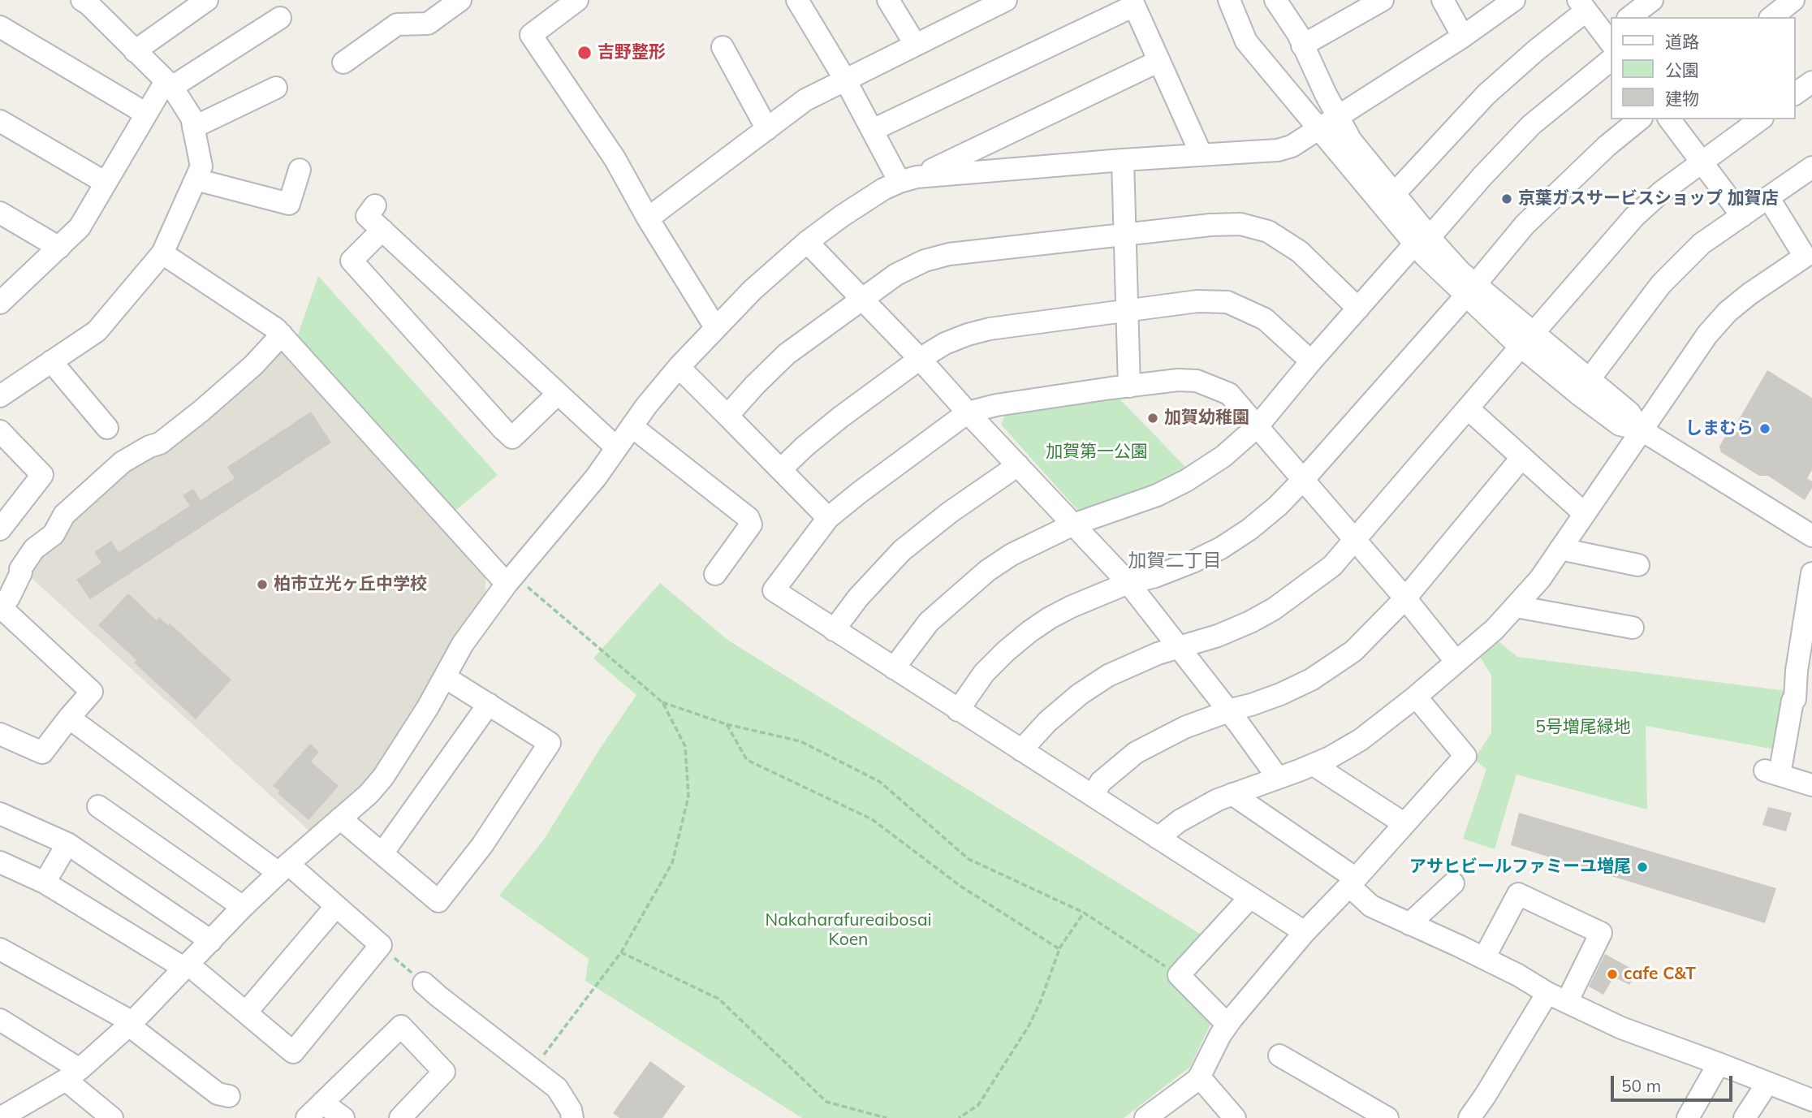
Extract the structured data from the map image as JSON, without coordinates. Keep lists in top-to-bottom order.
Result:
{
  "districts": ["加賀二丁目"],
  "parks": ["加賀第一公園", "5号増尾緑地", "Nakaharafureaibosai Koen"],
  "places": [
    "吉野整形",
    "京葉ガスサービスショップ 加賀店",
    "加賀幼稚園",
    "しまむら",
    "柏市立光ヶ丘中学校",
    "アサヒビールファミーユ増尾",
    "cafe C&T"
  ],
  "legend": ["道路", "公園", "建物"],
  "scale_bar": "50 m"
}
